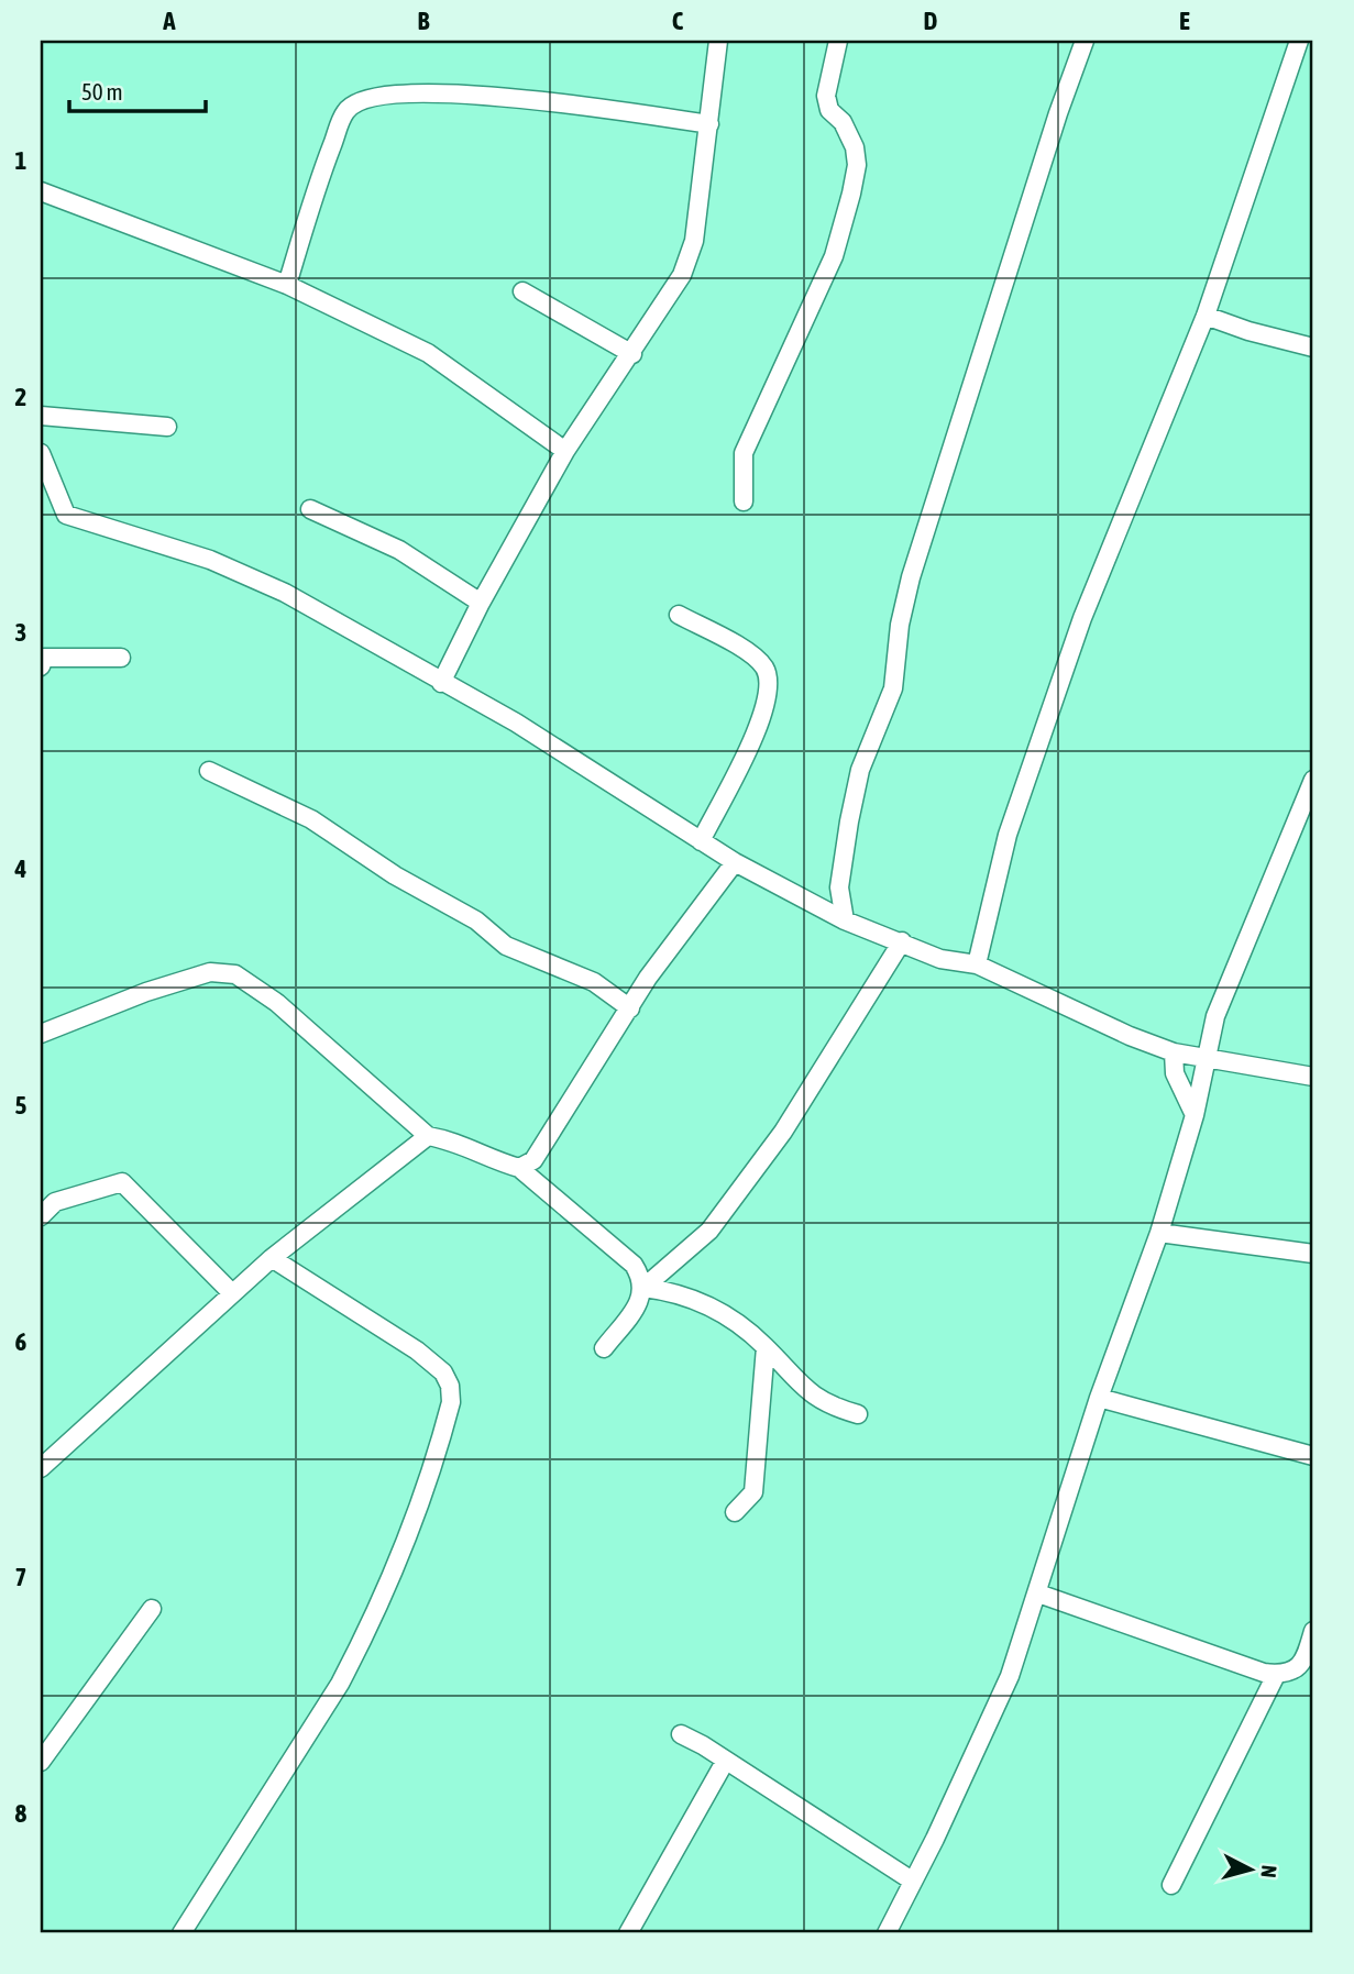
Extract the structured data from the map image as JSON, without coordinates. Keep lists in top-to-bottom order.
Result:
{
  "scale_bar": "50 m",
  "north": "right",
  "grid": {
    "columns": [
      "A",
      "B",
      "C",
      "D",
      "E"
    ],
    "rows": [
      "1",
      "2",
      "3",
      "4",
      "5",
      "6",
      "7",
      "8"
    ]
  }
}
